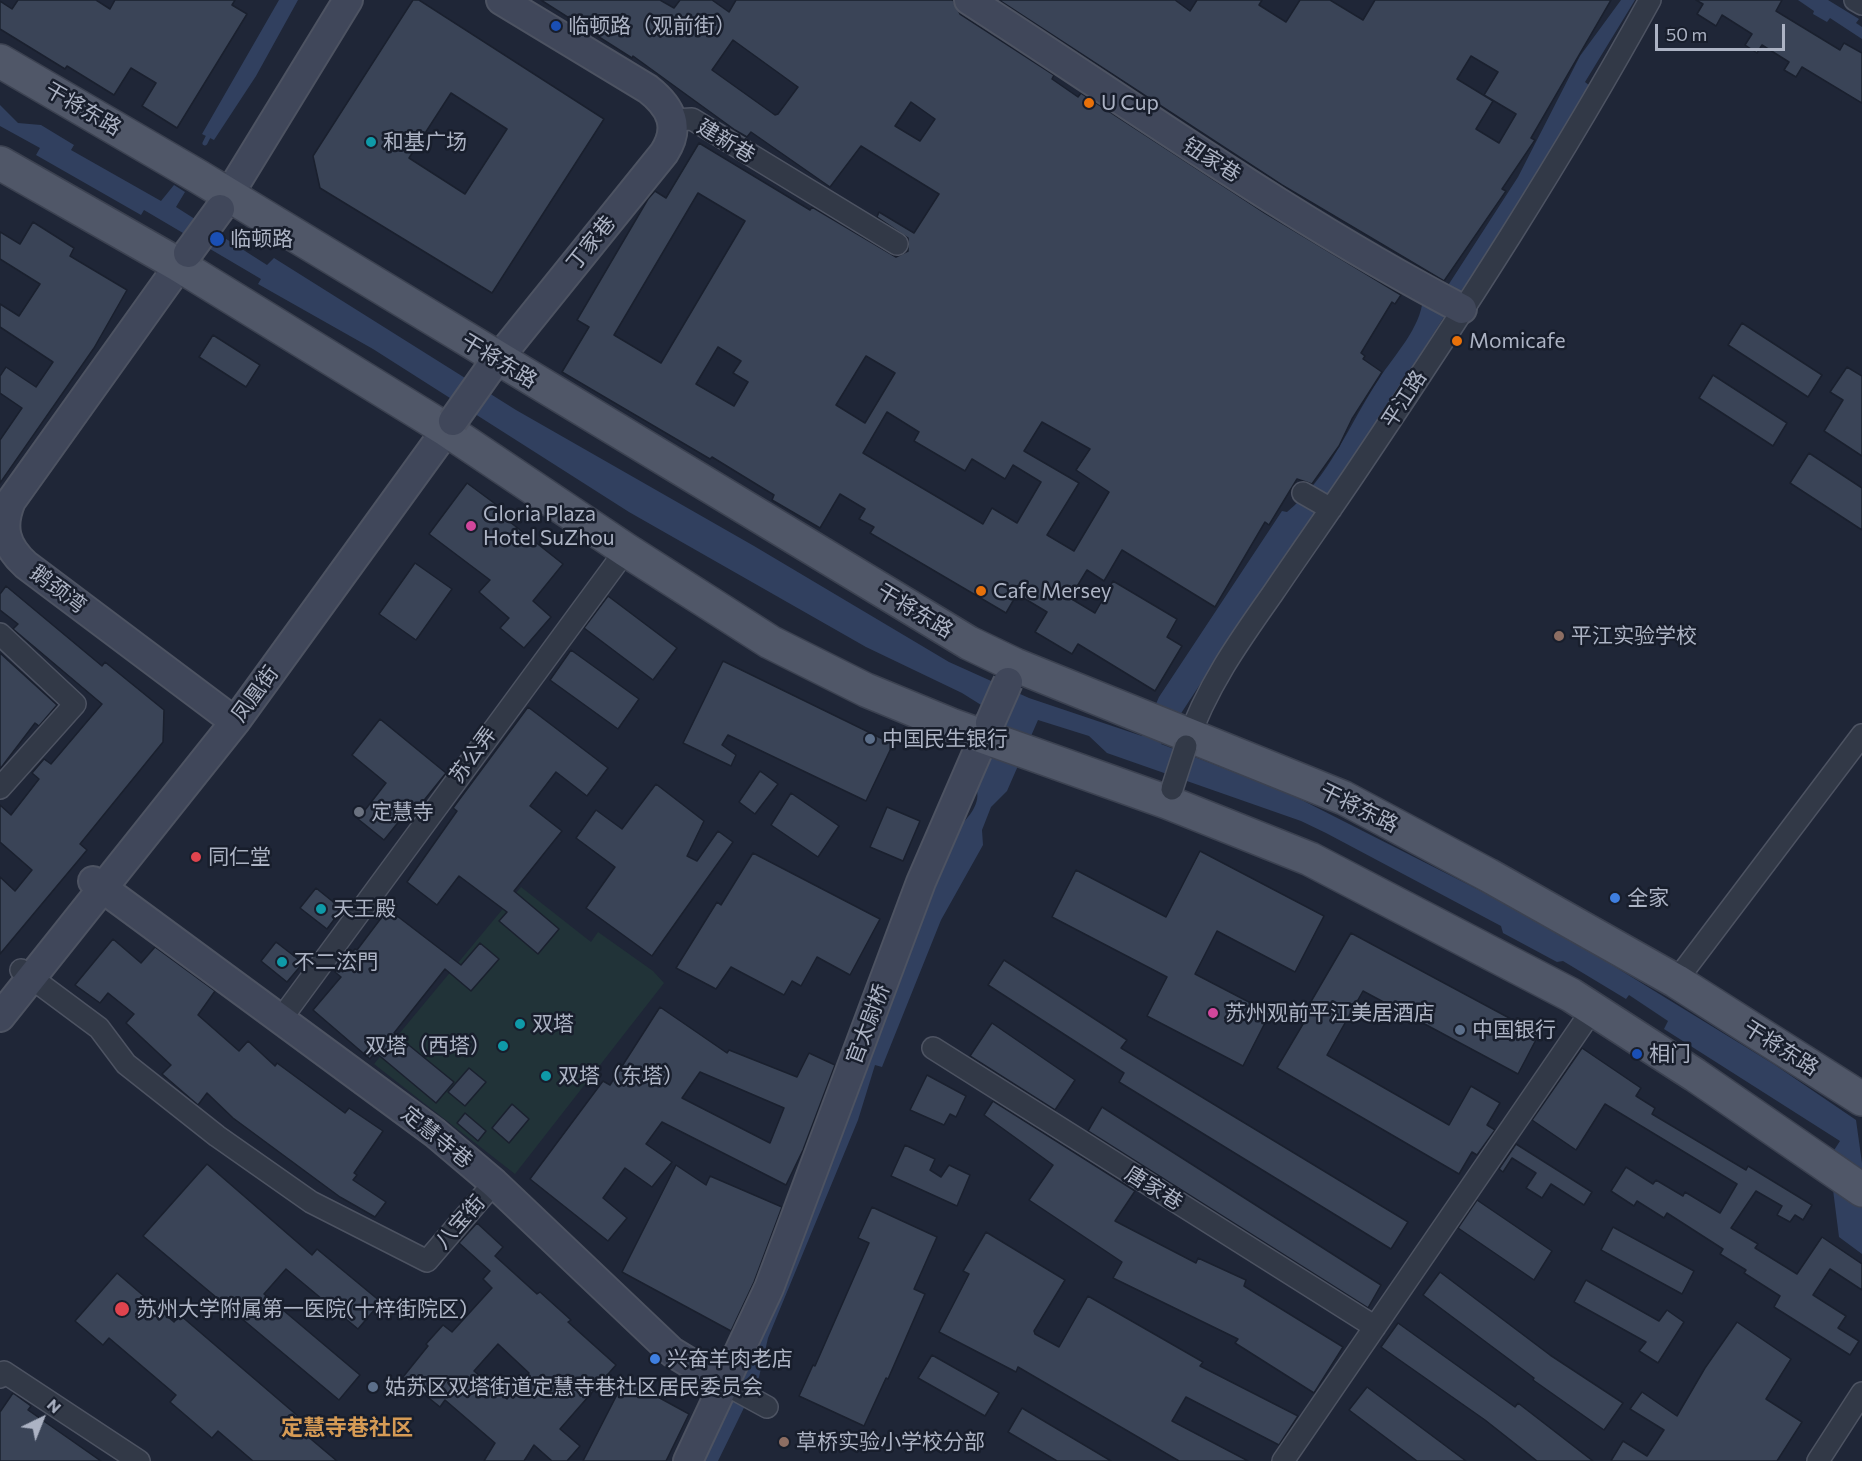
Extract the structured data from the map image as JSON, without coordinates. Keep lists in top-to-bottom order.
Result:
{
  "streets": {
    "main road": [
      "干将东路",
      "建新巷",
      "钮家巷",
      "丁家巷",
      "鹅颈湾",
      "凤凰街",
      "官太尉桥",
      "定慧寺巷"
    ],
    "street": [
      "平江路",
      "苏公弄",
      "唐家巷",
      "八宝街"
    ]
  },
  "crossings": [
    ["干将东路", "丁家巷"],
    ["干将东路", "平江路"],
    ["干将东路", "凤凰街"],
    ["干将东路", "官太尉桥"],
    ["建新巷", "丁家巷"],
    ["钮家巷", "平江路"],
    ["丁家巷", "凤凰街"],
    ["鹅颈湾", "凤凰街"],
    ["凤凰街", "定慧寺巷"],
    ["凤凰街", "八宝街"],
    ["苏公弄", "定慧寺巷"],
    ["官太尉桥", "定慧寺巷"],
    ["定慧寺巷", "八宝街"]
  ],
  "districts": ["定慧寺巷社区"],
  "places": [
    "临顿路（观前街）",
    "U Cup",
    "和基广场",
    "临顿路",
    "Momicafe",
    "Gloria Plaza Hotel SuZhou",
    "Cafe Mersey",
    "平江实验学校",
    "中国民生银行",
    "定慧寺",
    "同仁堂",
    "全家",
    "天王殿",
    "不二㳒門",
    "苏州观前平江美居酒店",
    "双塔",
    "中国银行",
    "双塔（西塔）",
    "相门",
    "双塔（东塔）",
    "苏州大学附属第一医院(十梓街院区)",
    "兴奋羊肉老店",
    "姑苏区双塔街道定慧寺巷社区居民委员会",
    "草桥实验小学校分部"
  ],
  "scale_bar": "50 m",
  "north": "top right"
}
